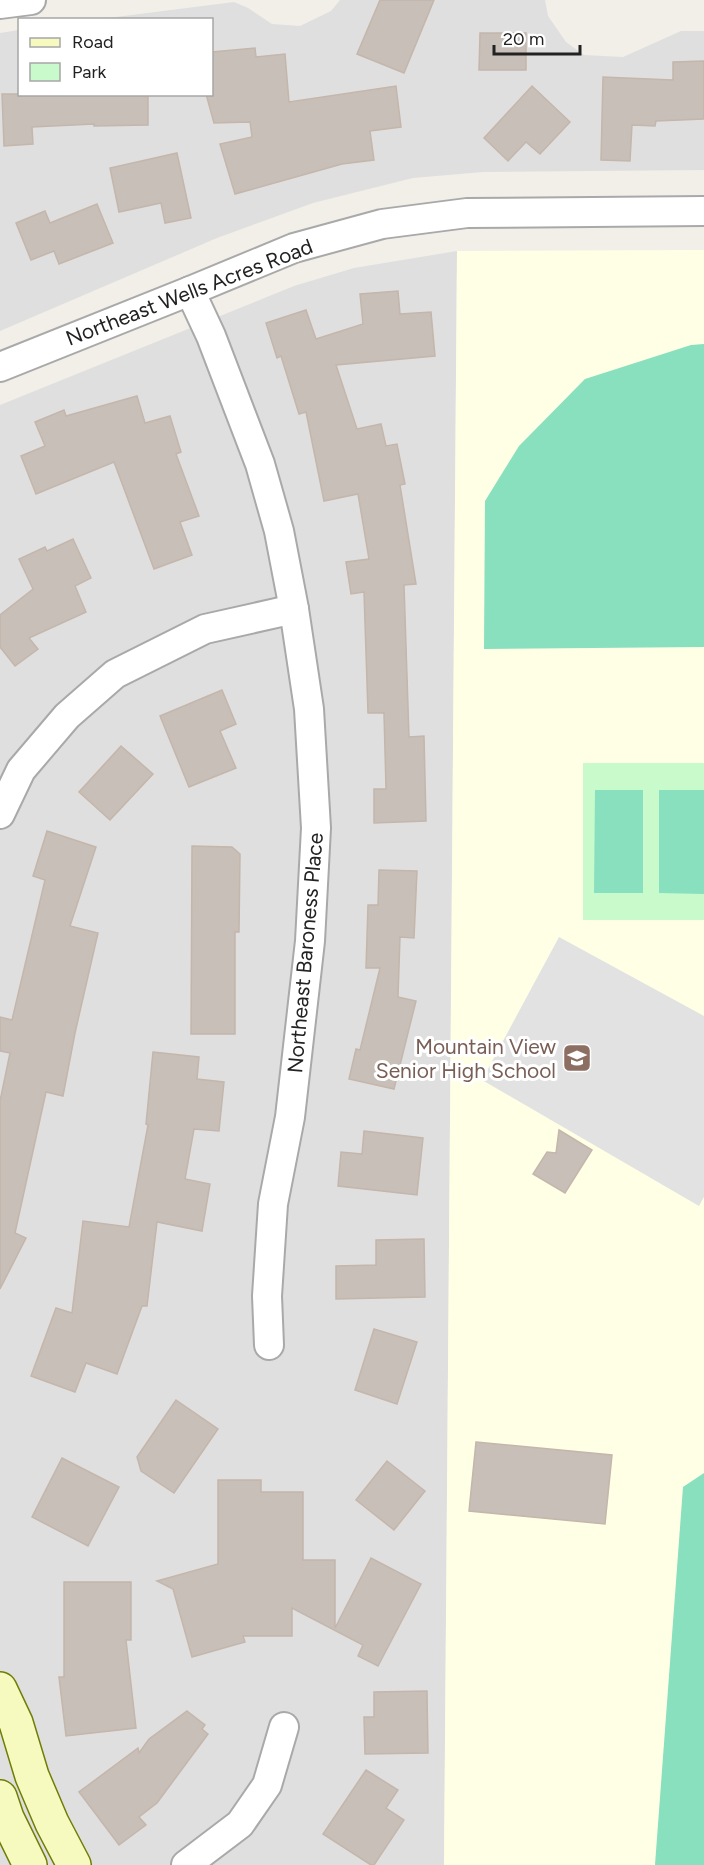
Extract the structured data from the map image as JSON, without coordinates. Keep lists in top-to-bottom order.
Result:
{
  "streets": {
    "street": ["Northeast Wells Acres Road", "Northeast Baroness Place"]
  },
  "crossings": [
    ["Northeast Wells Acres Road", "Northeast Baroness Place"]
  ],
  "places": {
    "school or university": ["Mountain View Senior High School"]
  },
  "legend": ["Road", "Park"],
  "scale_bar": "20 m"
}
